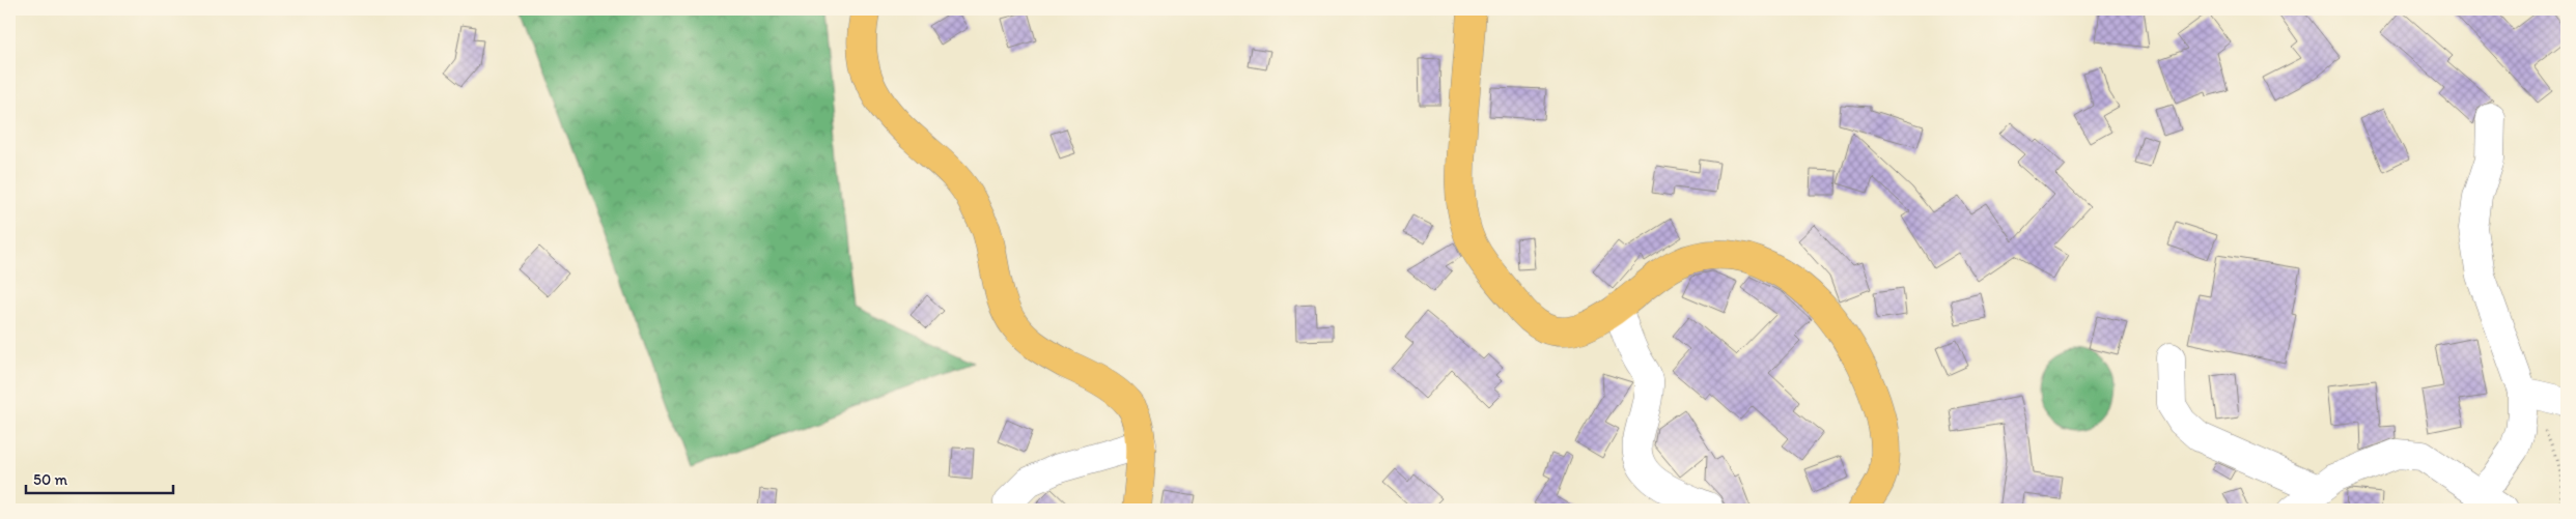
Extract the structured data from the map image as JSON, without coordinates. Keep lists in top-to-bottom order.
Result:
{
  "scale_bar": "50 m"
}
